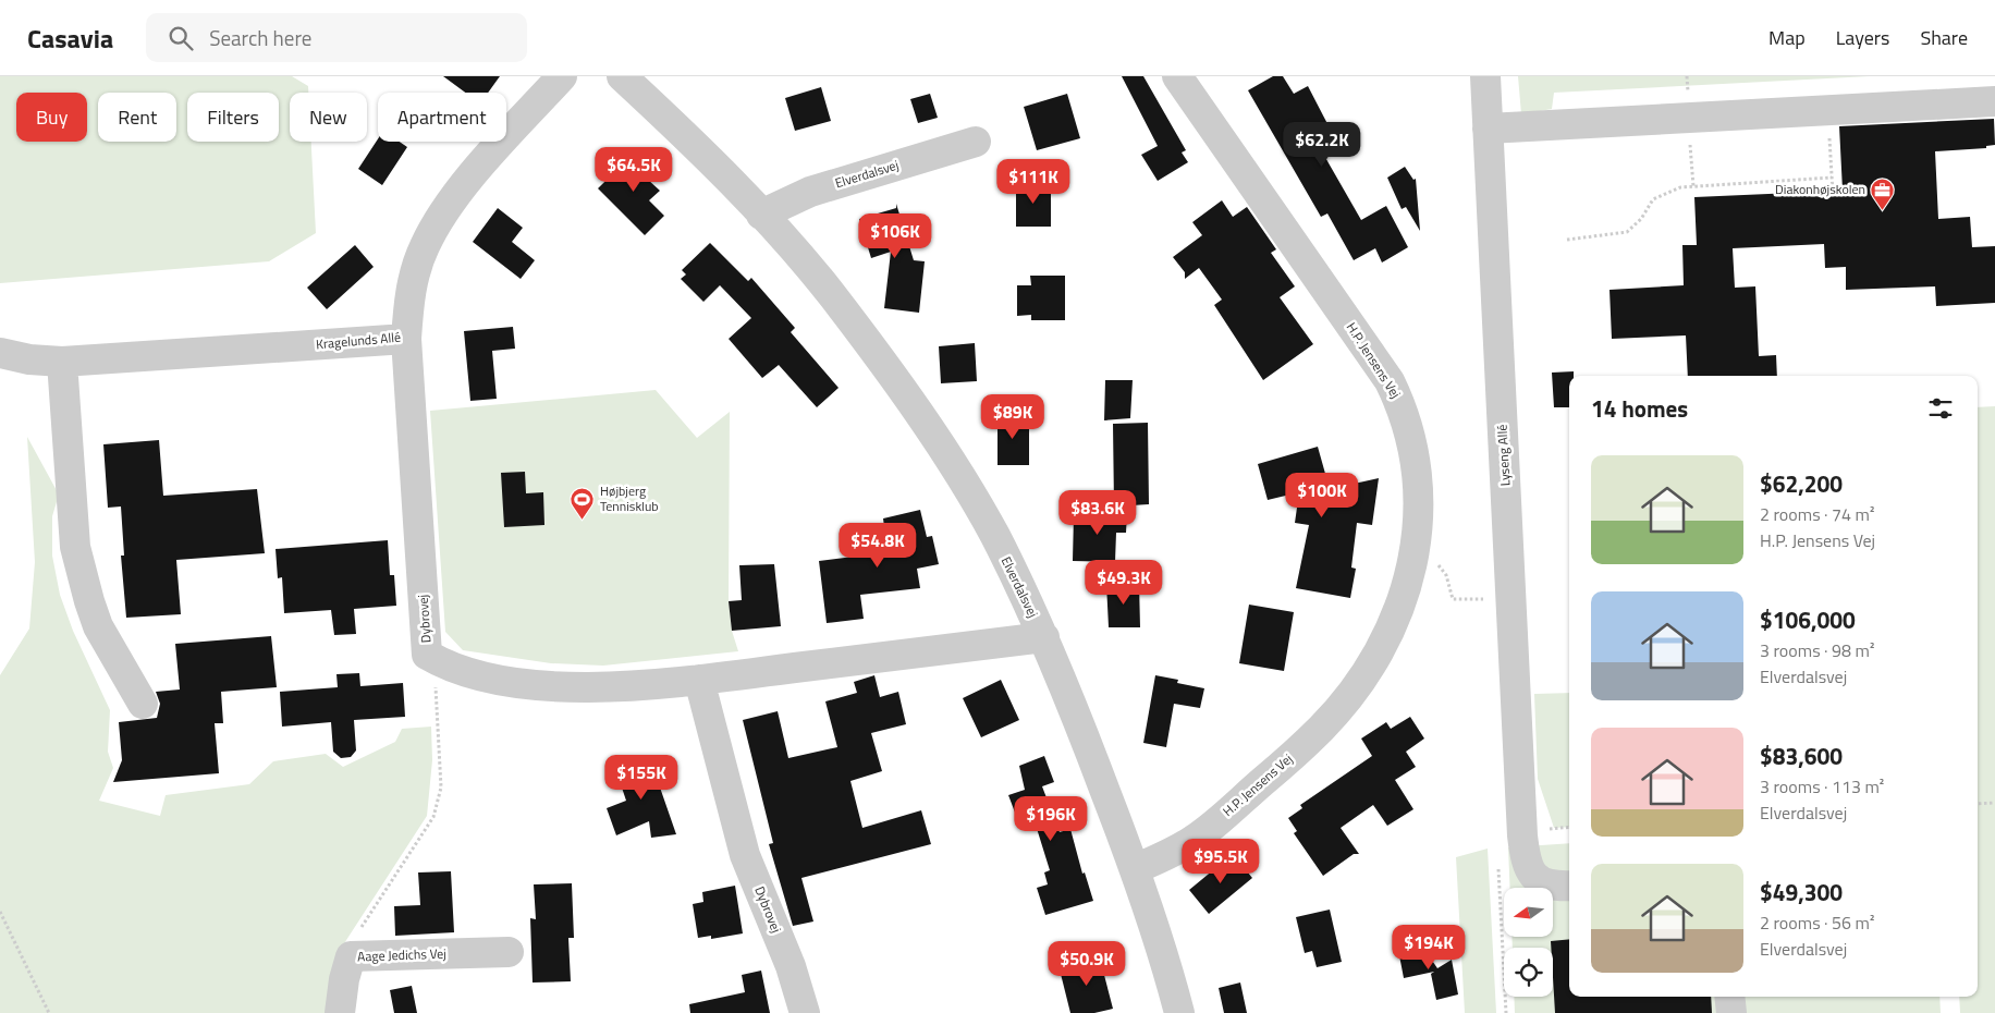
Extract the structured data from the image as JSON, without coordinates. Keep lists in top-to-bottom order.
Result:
{
  "streets": {
    "street": [
      "Elverdalsvej",
      "Kragelunds Allé",
      "H.P. Jensens Vej",
      "Lyseng Allé",
      "Dybrovej",
      "Aage Jedichs Vej"
    ]
  },
  "crossings": [
    ["Elverdalsvej", "H.P. Jensens Vej"],
    ["Kragelunds Allé", "Dybrovej"]
  ],
  "places": {
    "office": ["Diakonhøjskolen"],
    "sports": ["Højbjerg Tennisklub"]
  },
  "north": "left",
  "page": {
    "header": "Casavia",
    "search": "Search here",
    "nav": ["Map", "Layers", "Share"],
    "chip": [
      "Buy",
      "Rent",
      "Filters",
      "New",
      "Apartment"
    ],
    "price": [
      "$62.2K",
      "$64.5K",
      "$111K",
      "$106K",
      "$89K",
      "$100K",
      "$83.6K",
      "$54.8K",
      "$49.3K",
      "$155K",
      "$196K",
      "$95.5K",
      "$194K",
      "$50.9K"
    ],
    "heading": "14 homes",
    "list": [
      {
        "name": "$62,200",
        "note": "2 rooms · 74 m² · H.P. Jensens Vej"
      },
      {
        "name": "$106,000",
        "note": "3 rooms · 98 m² · Elverdalsvej"
      },
      {
        "name": "$83,600",
        "note": "3 rooms · 113 m² · Elverdalsvej"
      },
      {
        "name": "$49,300",
        "note": "2 rooms · 56 m² · Elverdalsvej"
      }
    ]
  }
}
